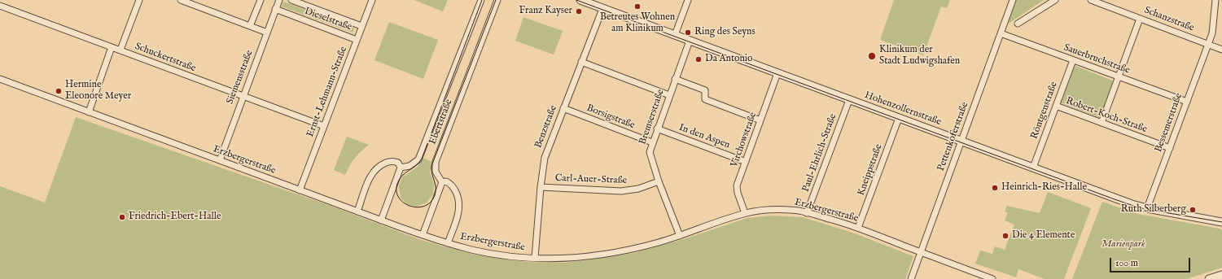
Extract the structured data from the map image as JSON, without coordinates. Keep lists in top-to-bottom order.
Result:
{
  "streets": {
    "street": [
      "Dieselstraße",
      "Schanzstraße",
      "Schuckertstraße",
      "Sauerbruchstraße",
      "Siemensstraße",
      "Ernst-Lehmann-Straße",
      "Hohenzollernstraße",
      "Röntgenstraße",
      "Robert-Koch-Straße",
      "Borsigstraße",
      "Bremserstraße",
      "Ebertstraße",
      "Bessemerstraße",
      "Benzstraße",
      "In den Aspen",
      "Pettenkoferstraße",
      "Virchowstraße",
      "Paul-Ehrlich-Straße",
      "Erzbergerstraße",
      "Kneippstraße",
      "Carl-Auer-Straße"
    ]
  },
  "crossings": [
    ["Dieselstraße", "Siemensstraße"],
    ["Dieselstraße", "Ernst-Lehmann-Straße"],
    ["Schanzstraße", "Bessemerstraße"],
    ["Schuckertstraße", "Siemensstraße"],
    ["Schuckertstraße", "Ernst-Lehmann-Straße"],
    ["Sauerbruchstraße", "Röntgenstraße"],
    ["Sauerbruchstraße", "Bessemerstraße"],
    ["Sauerbruchstraße", "Pettenkoferstraße"],
    ["Siemensstraße", "Erzbergerstraße"],
    ["Ernst-Lehmann-Straße", "Erzbergerstraße"],
    ["Hohenzollernstraße", "Röntgenstraße"],
    ["Hohenzollernstraße", "Bremserstraße"],
    ["Hohenzollernstraße", "Bessemerstraße"],
    ["Hohenzollernstraße", "Benzstraße"],
    ["Hohenzollernstraße", "Pettenkoferstraße"],
    ["Hohenzollernstraße", "Virchowstraße"],
    ["Hohenzollernstraße", "Paul-Ehrlich-Straße"],
    ["Hohenzollernstraße", "Kneippstraße"],
    ["Röntgenstraße", "Robert-Koch-Straße"],
    ["Robert-Koch-Straße", "Bessemerstraße"],
    ["Borsigstraße", "Bremserstraße"],
    ["Borsigstraße", "Benzstraße"],
    ["Bremserstraße", "In den Aspen"],
    ["Bremserstraße", "Erzbergerstraße"],
    ["Bremserstraße", "Carl-Auer-Straße"],
    ["Benzstraße", "Erzbergerstraße"],
    ["Benzstraße", "Carl-Auer-Straße"],
    ["In den Aspen", "Virchowstraße"],
    ["Pettenkoferstraße", "Erzbergerstraße"],
    ["Virchowstraße", "Erzbergerstraße"],
    ["Paul-Ehrlich-Straße", "Erzbergerstraße"],
    ["Erzbergerstraße", "Kneippstraße"]
  ],
  "parks": ["Marienpark"],
  "places": [
    "Betreutes Wohnen am Klinikum",
    "Franz Kayser",
    "Ring des Seyns",
    "Klinikum der Stadt Ludwigshafen",
    "Da Antonio",
    "Hermine Eleonore Meyer",
    "Heinrich-Ries-Halle",
    "Ruth Silberberg",
    "Friedrich-Ebert-Halle",
    "Die 4 Elemente"
  ],
  "scale_bar": "100 m"
}
